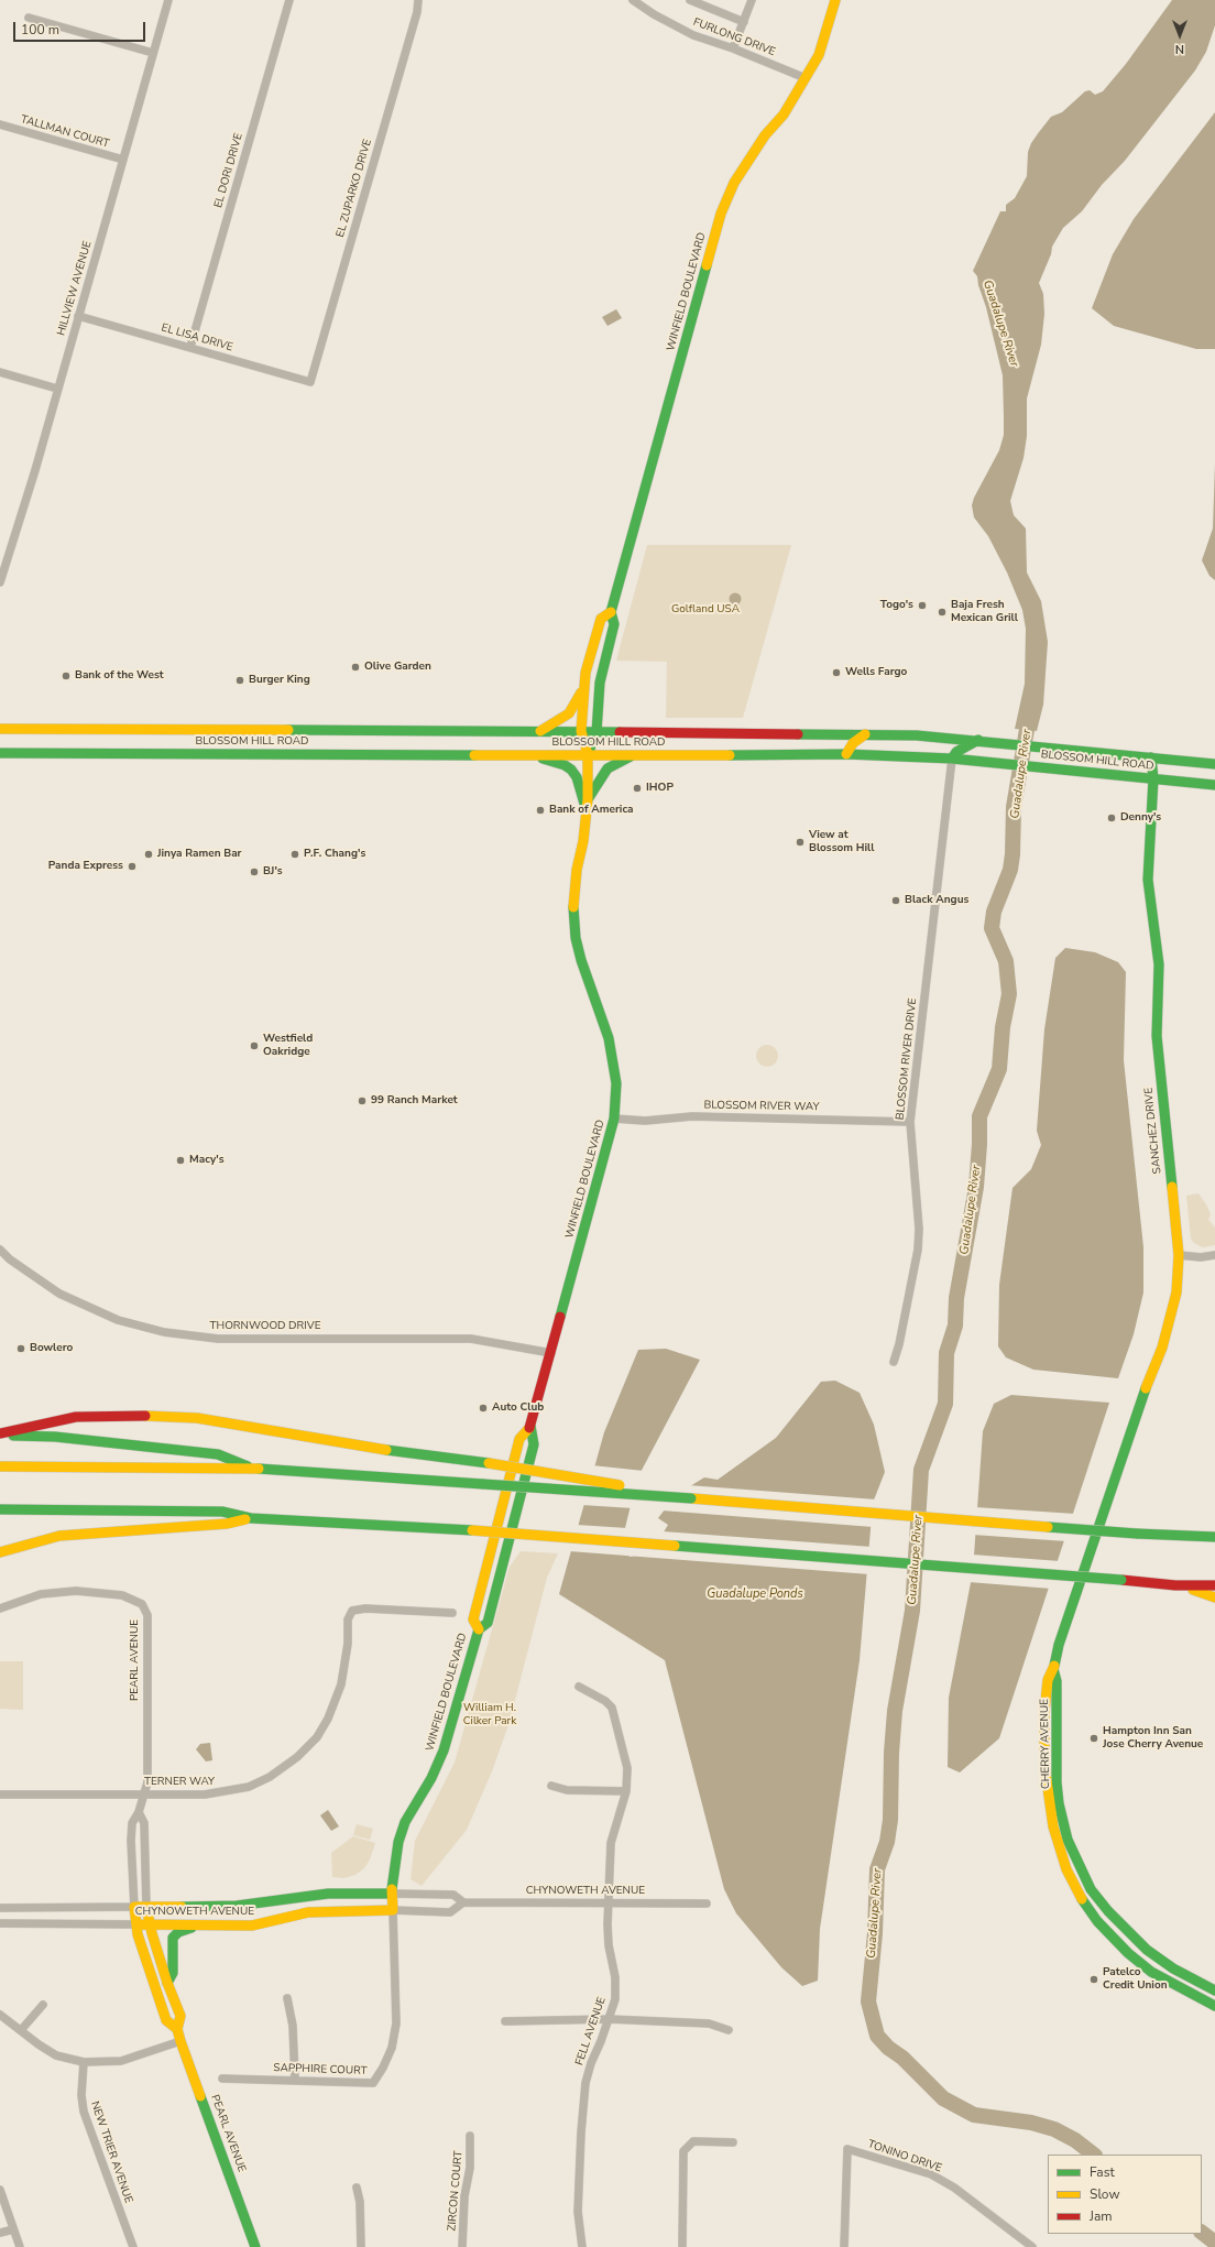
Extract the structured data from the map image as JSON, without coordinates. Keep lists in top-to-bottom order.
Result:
{
  "streets": {
    "main road": [
      "WINFIELD BOULEVARD",
      "BLOSSOM HILL ROAD",
      "SANCHEZ DRIVE",
      "PEARL AVENUE",
      "CHERRY AVENUE",
      "CHYNOWETH AVENUE"
    ],
    "street": [
      "FURLONG DRIVE",
      "TALLMAN COURT",
      "EL DORI DRIVE",
      "EL ZUPARKO DRIVE",
      "HILLVIEW AVENUE",
      "EL LISA DRIVE",
      "BLOSSOM RIVER DRIVE",
      "BLOSSOM RIVER WAY",
      "THORNWOOD DRIVE",
      "TERNER WAY",
      "FELL AVENUE",
      "SAPPHIRE COURT",
      "NEW TRIER AVENUE",
      "TONINO DRIVE",
      "ZIRCON COURT"
    ]
  },
  "crossings": [
    ["FURLONG DRIVE", "WINFIELD BOULEVARD"],
    ["TALLMAN COURT", "HILLVIEW AVENUE"],
    ["EL DORI DRIVE", "EL LISA DRIVE"],
    ["EL ZUPARKO DRIVE", "EL LISA DRIVE"],
    ["HILLVIEW AVENUE", "EL LISA DRIVE"],
    ["WINFIELD BOULEVARD", "BLOSSOM HILL ROAD"],
    ["WINFIELD BOULEVARD", "BLOSSOM RIVER WAY"],
    ["WINFIELD BOULEVARD", "THORNWOOD DRIVE"],
    ["WINFIELD BOULEVARD", "CHYNOWETH AVENUE"],
    ["WINFIELD BOULEVARD", "SAPPHIRE COURT"],
    ["BLOSSOM HILL ROAD", "BLOSSOM RIVER DRIVE"],
    ["BLOSSOM HILL ROAD", "SANCHEZ DRIVE"],
    ["BLOSSOM RIVER DRIVE", "BLOSSOM RIVER WAY"],
    ["SANCHEZ DRIVE", "CHERRY AVENUE"],
    ["PEARL AVENUE", "TERNER WAY"],
    ["PEARL AVENUE", "CHYNOWETH AVENUE"],
    ["CHYNOWETH AVENUE", "FELL AVENUE"],
    ["CHYNOWETH AVENUE", "SAPPHIRE COURT"]
  ],
  "water": ["Guadalupe River", "Guadalupe Ponds"],
  "parks": ["Golfland USA", "William H. Cilker Park"],
  "places": [
    "Togo's",
    "Baja Fresh Mexican Grill",
    "Olive Garden",
    "Wells Fargo",
    "Bank of the West",
    "Burger King",
    "IHOP",
    "Bank of America",
    "Denny's",
    "View at Blossom Hill",
    "Jinya Ramen Bar",
    "P.F. Chang's",
    "Panda Express",
    "BJ's",
    "Black Angus",
    "Westfield Oakridge",
    "99 Ranch Market",
    "Macy's",
    "Bowlero",
    "Auto Club",
    "Hampton Inn San Jose Cherry Avenue",
    "Patelco Credit Union"
  ],
  "legend": ["Fast", "Slow", "Jam"],
  "scale_bar": "100 m",
  "north": "bottom"
}
